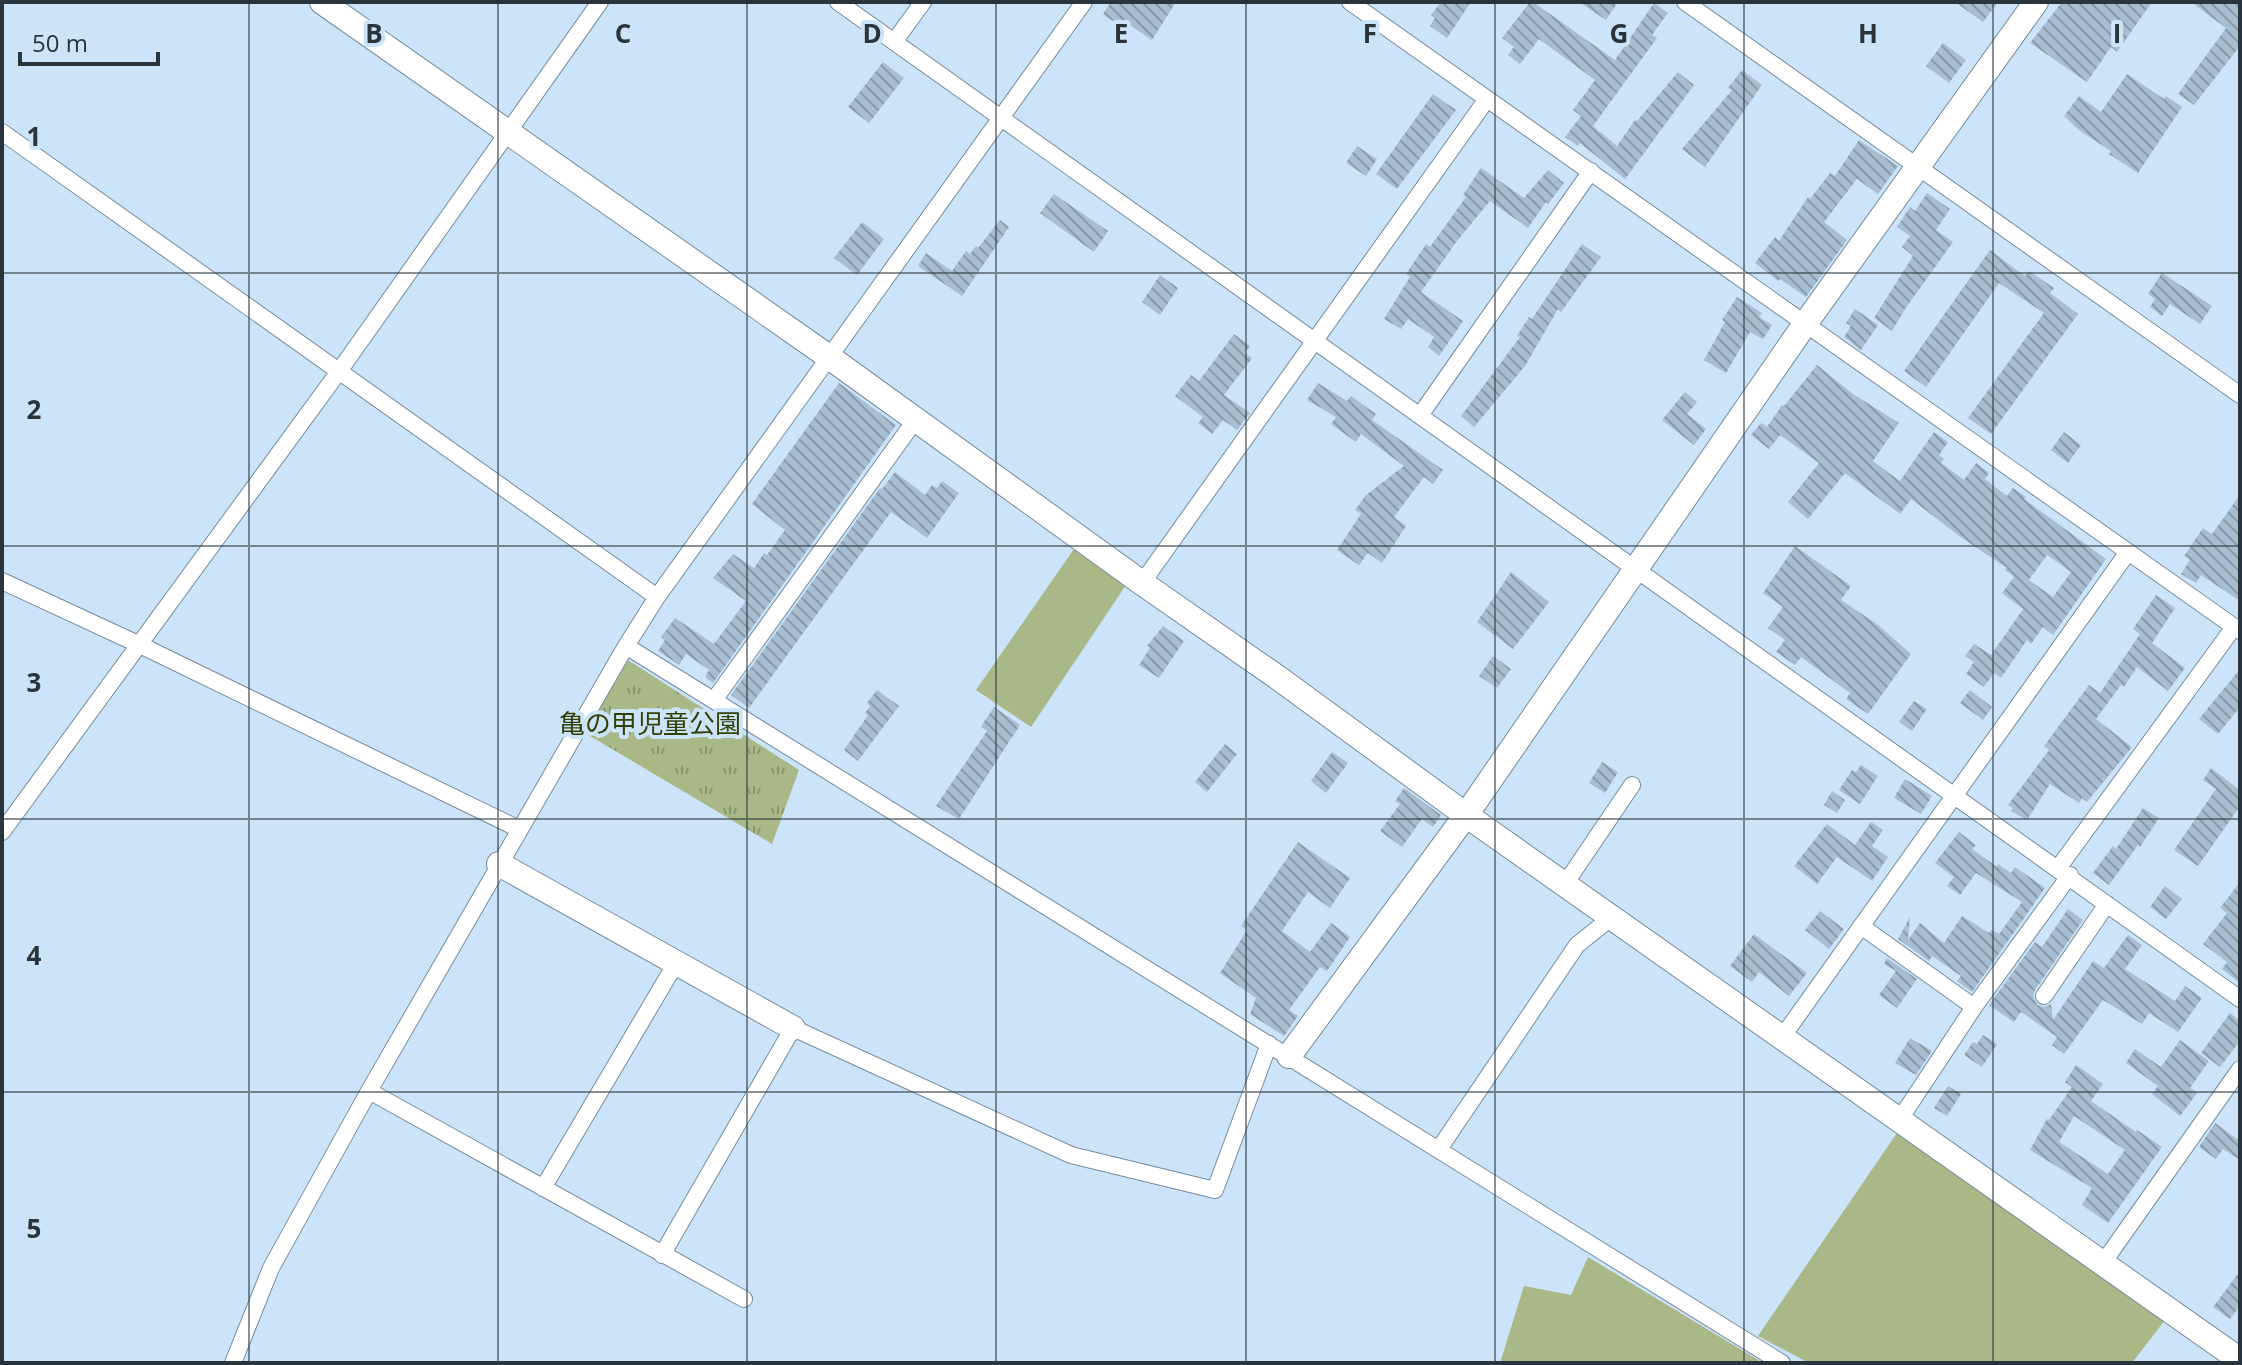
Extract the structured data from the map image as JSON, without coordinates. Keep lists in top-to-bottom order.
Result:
{
  "parks": ["亀の甲児童公園"],
  "scale_bar": "50 m",
  "grid": {
    "columns": [
      "B",
      "C",
      "D",
      "E",
      "F",
      "G",
      "H",
      "I"
    ],
    "rows": [
      "1",
      "2",
      "3",
      "4",
      "5"
    ]
  }
}
